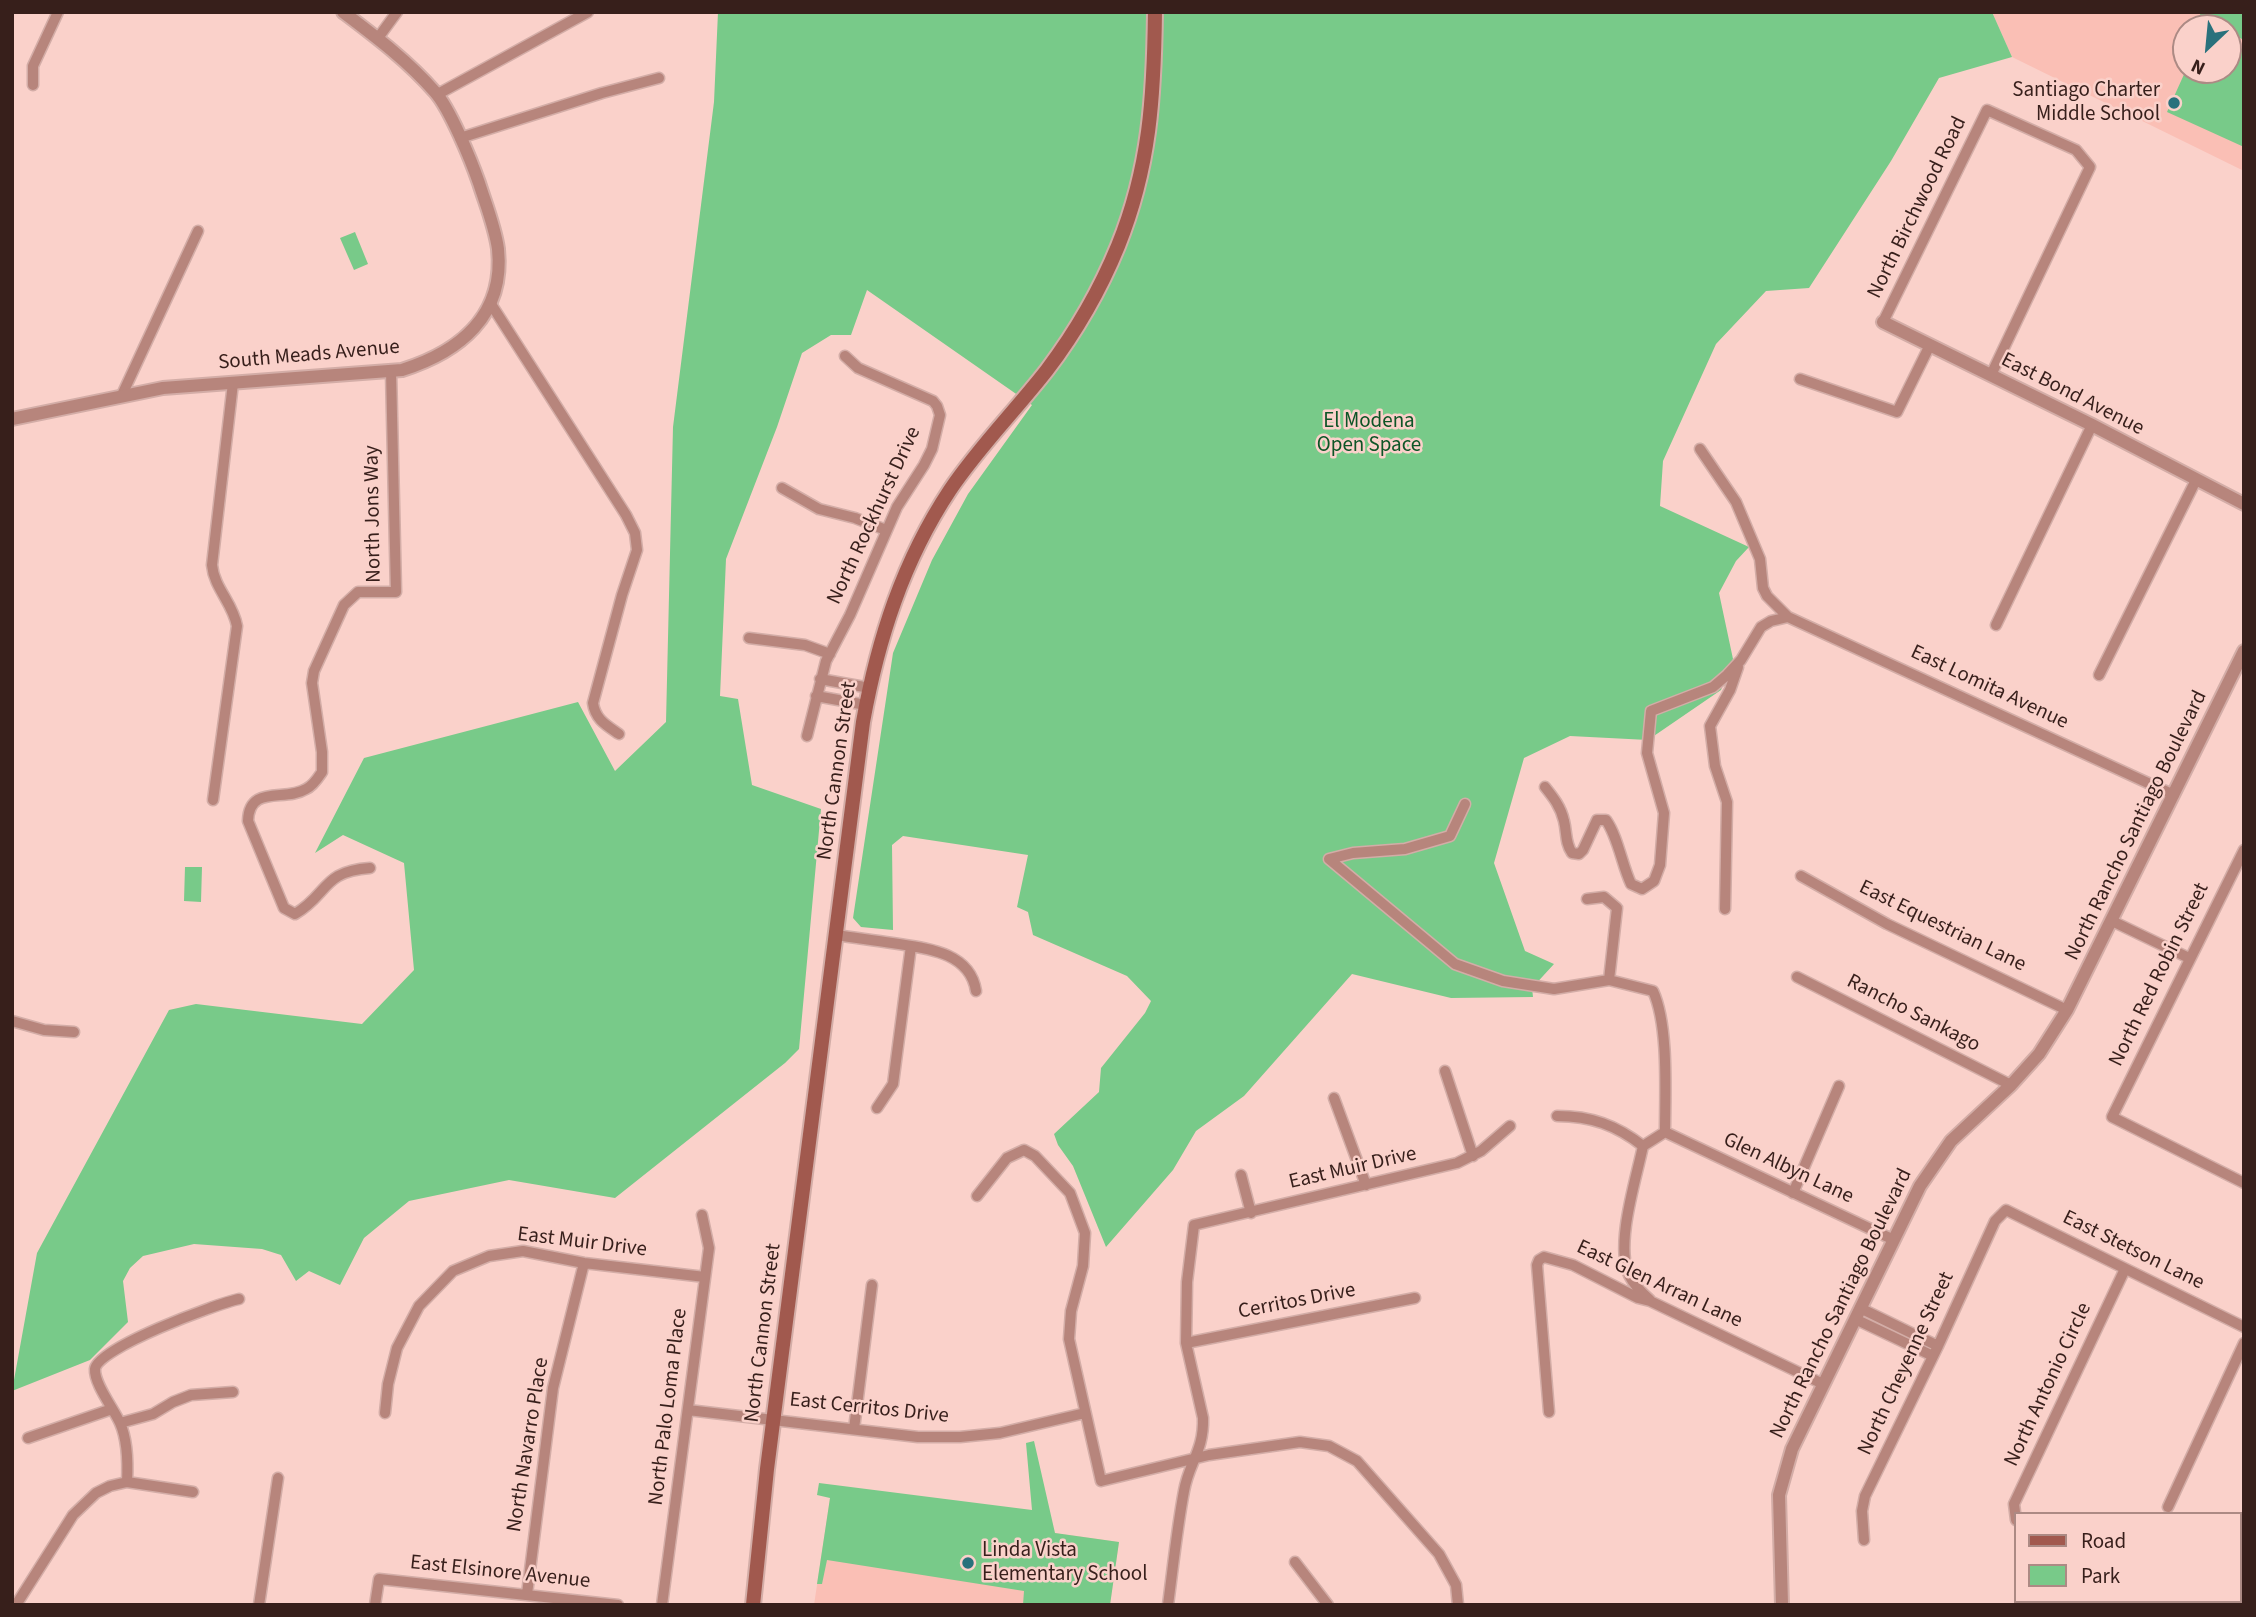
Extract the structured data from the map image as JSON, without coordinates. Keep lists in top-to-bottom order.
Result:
{
  "streets": {
    "main road": ["North Cannon Street"],
    "street": [
      "North Birchwood Road",
      "South Meads Avenue",
      "East Bond Avenue",
      "North Jons Way",
      "North Rockhurst Drive",
      "East Lomita Avenue",
      "North Rancho Santiago Boulevard",
      "East Equestrian Lane",
      "North Red Robin Street",
      "Rancho Sankago",
      "East Muir Drive",
      "Glen Albyn Lane",
      "East Stetson Lane",
      "East Glen Arran Lane",
      "Cerritos Drive",
      "North Cheyenne Street",
      "North Antonio Circle",
      "North Palo Loma Place",
      "East Cerritos Drive",
      "North Navarro Place",
      "East Elsinore Avenue"
    ]
  },
  "crossings": [
    ["North Birchwood Road", "East Bond Avenue"],
    ["South Meads Avenue", "North Jons Way"],
    ["East Lomita Avenue", "North Rancho Santiago Boulevard"],
    ["North Cannon Street", "East Cerritos Drive"],
    ["North Rancho Santiago Boulevard", "East Equestrian Lane"],
    ["North Rancho Santiago Boulevard", "Rancho Sankago"],
    ["North Rancho Santiago Boulevard", "Glen Albyn Lane"],
    ["North Rancho Santiago Boulevard", "East Glen Arran Lane"],
    ["East Muir Drive", "Cerritos Drive"],
    ["East Muir Drive", "North Palo Loma Place"],
    ["East Muir Drive", "North Navarro Place"],
    ["East Stetson Lane", "North Cheyenne Street"],
    ["East Stetson Lane", "North Antonio Circle"],
    ["North Palo Loma Place", "East Cerritos Drive"],
    ["North Navarro Place", "East Elsinore Avenue"]
  ],
  "parks": ["El Modena Open Space"],
  "places": ["Santiago Charter Middle School", "Linda Vista Elementary School"],
  "legend": ["Road", "Park"],
  "north": "bottom left"
}
